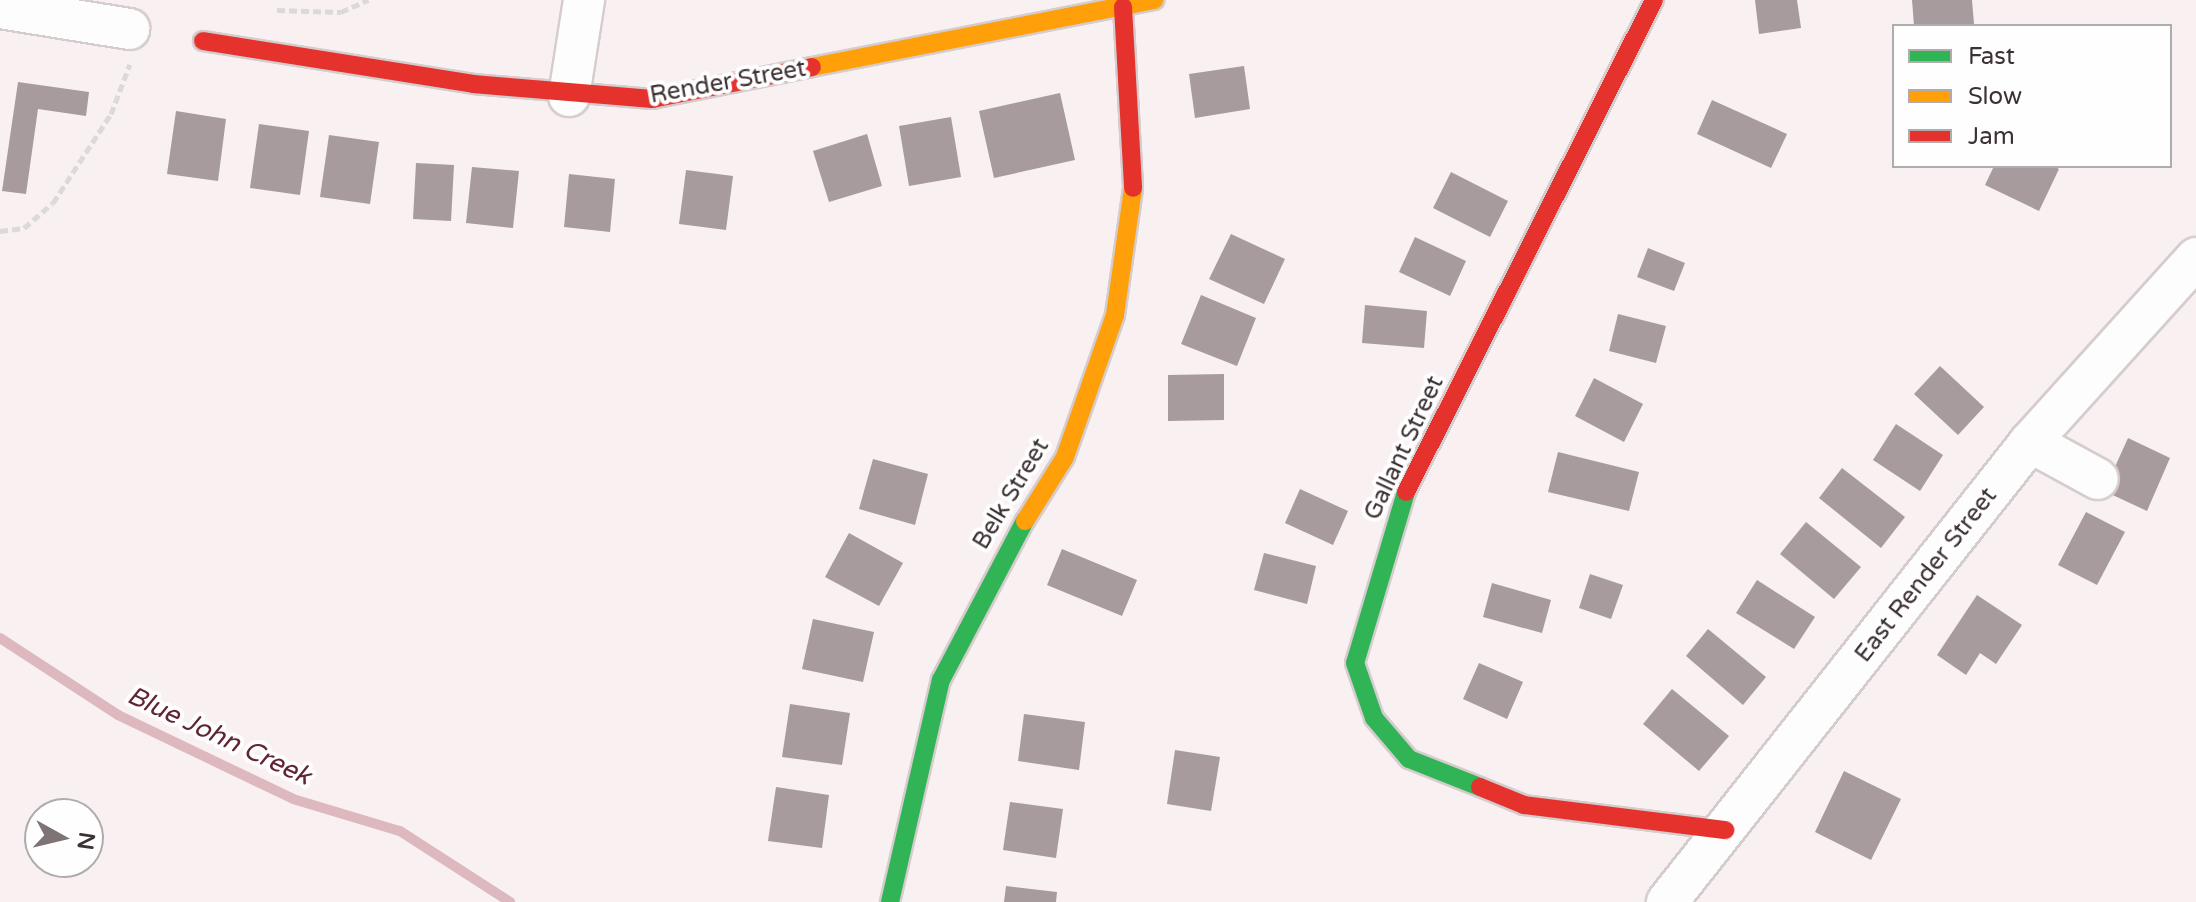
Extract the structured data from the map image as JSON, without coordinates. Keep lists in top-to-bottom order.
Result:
{
  "streets": {
    "street": [
      "Render Street",
      "Gallant Street",
      "Belk Street",
      "East Render Street"
    ]
  },
  "crossings": [
    ["Render Street", "Belk Street"],
    ["Gallant Street", "East Render Street"]
  ],
  "water": ["Blue John Creek"],
  "legend": ["Fast", "Slow", "Jam"],
  "north": "right"
}
